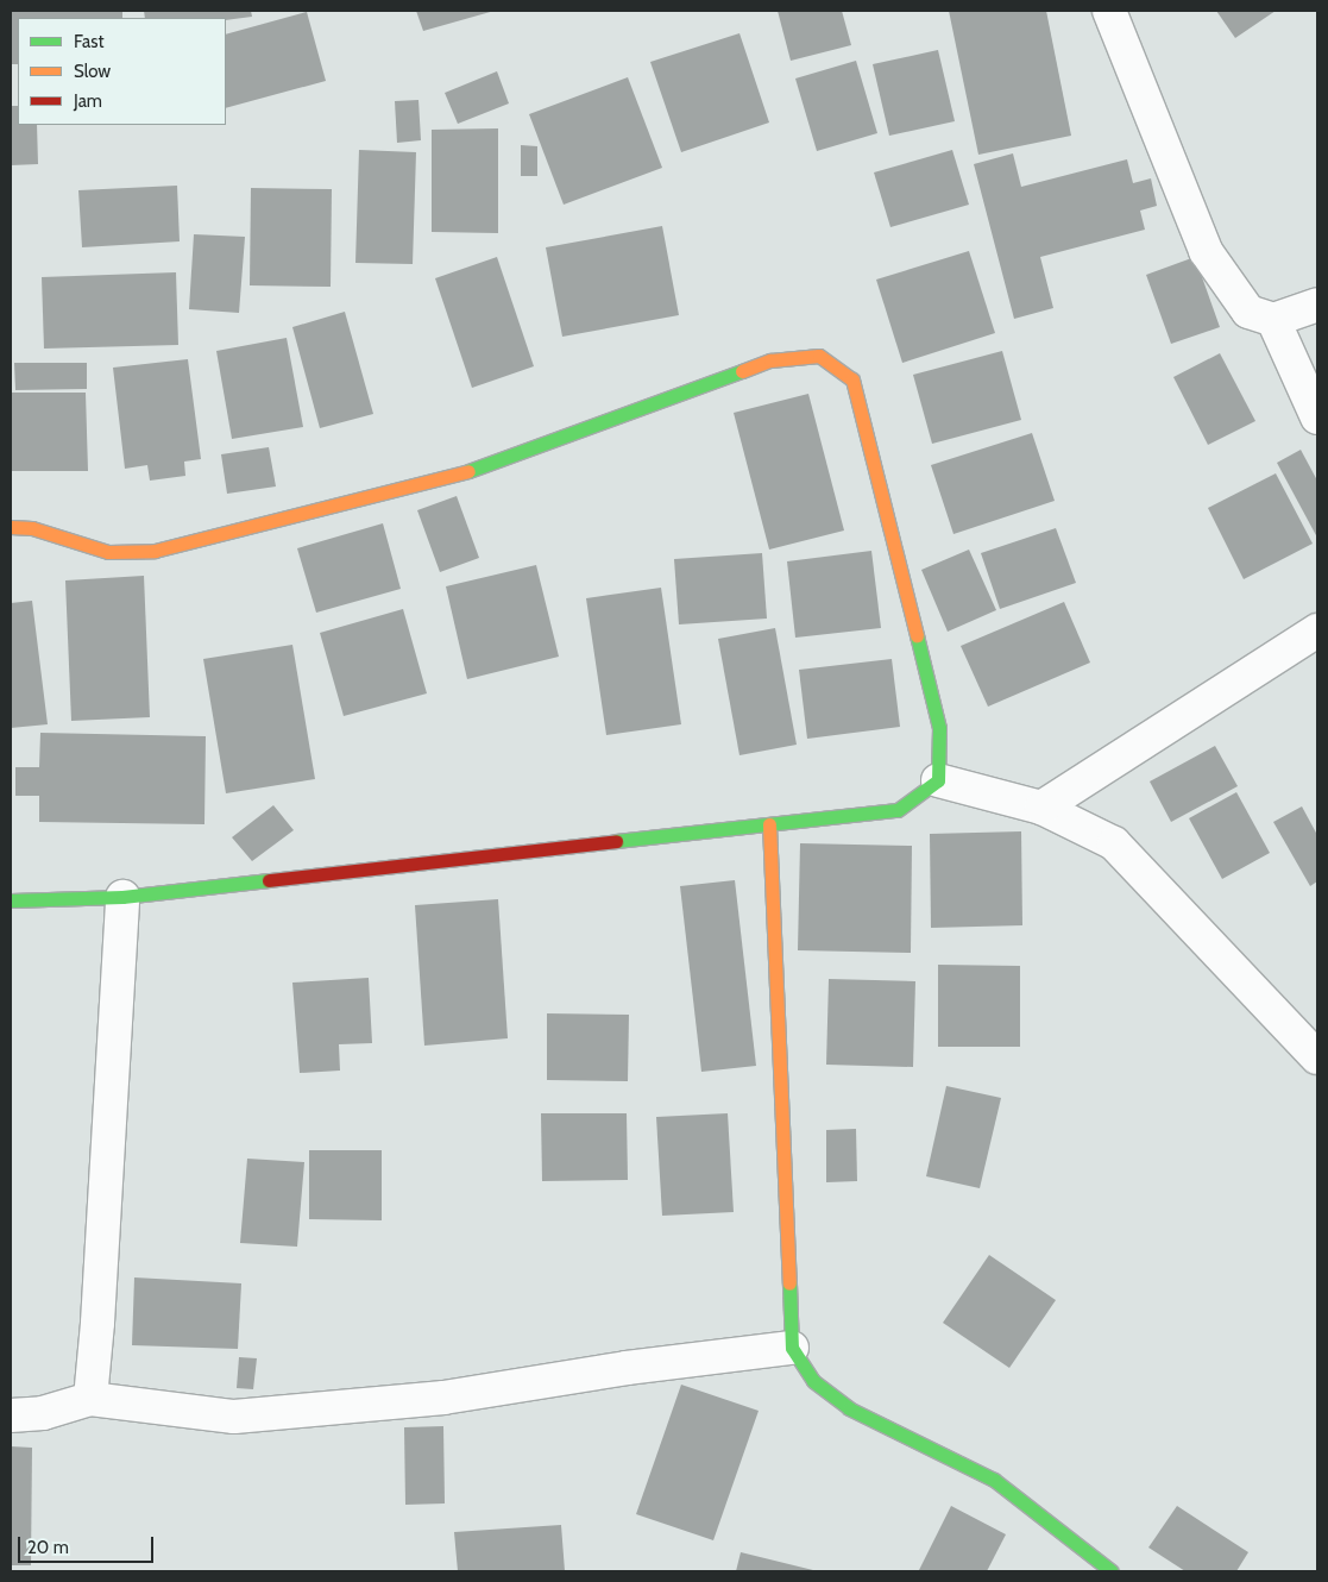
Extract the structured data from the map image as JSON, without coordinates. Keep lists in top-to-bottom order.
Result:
{
  "legend": ["Fast", "Slow", "Jam"],
  "scale_bar": "20 m"
}
